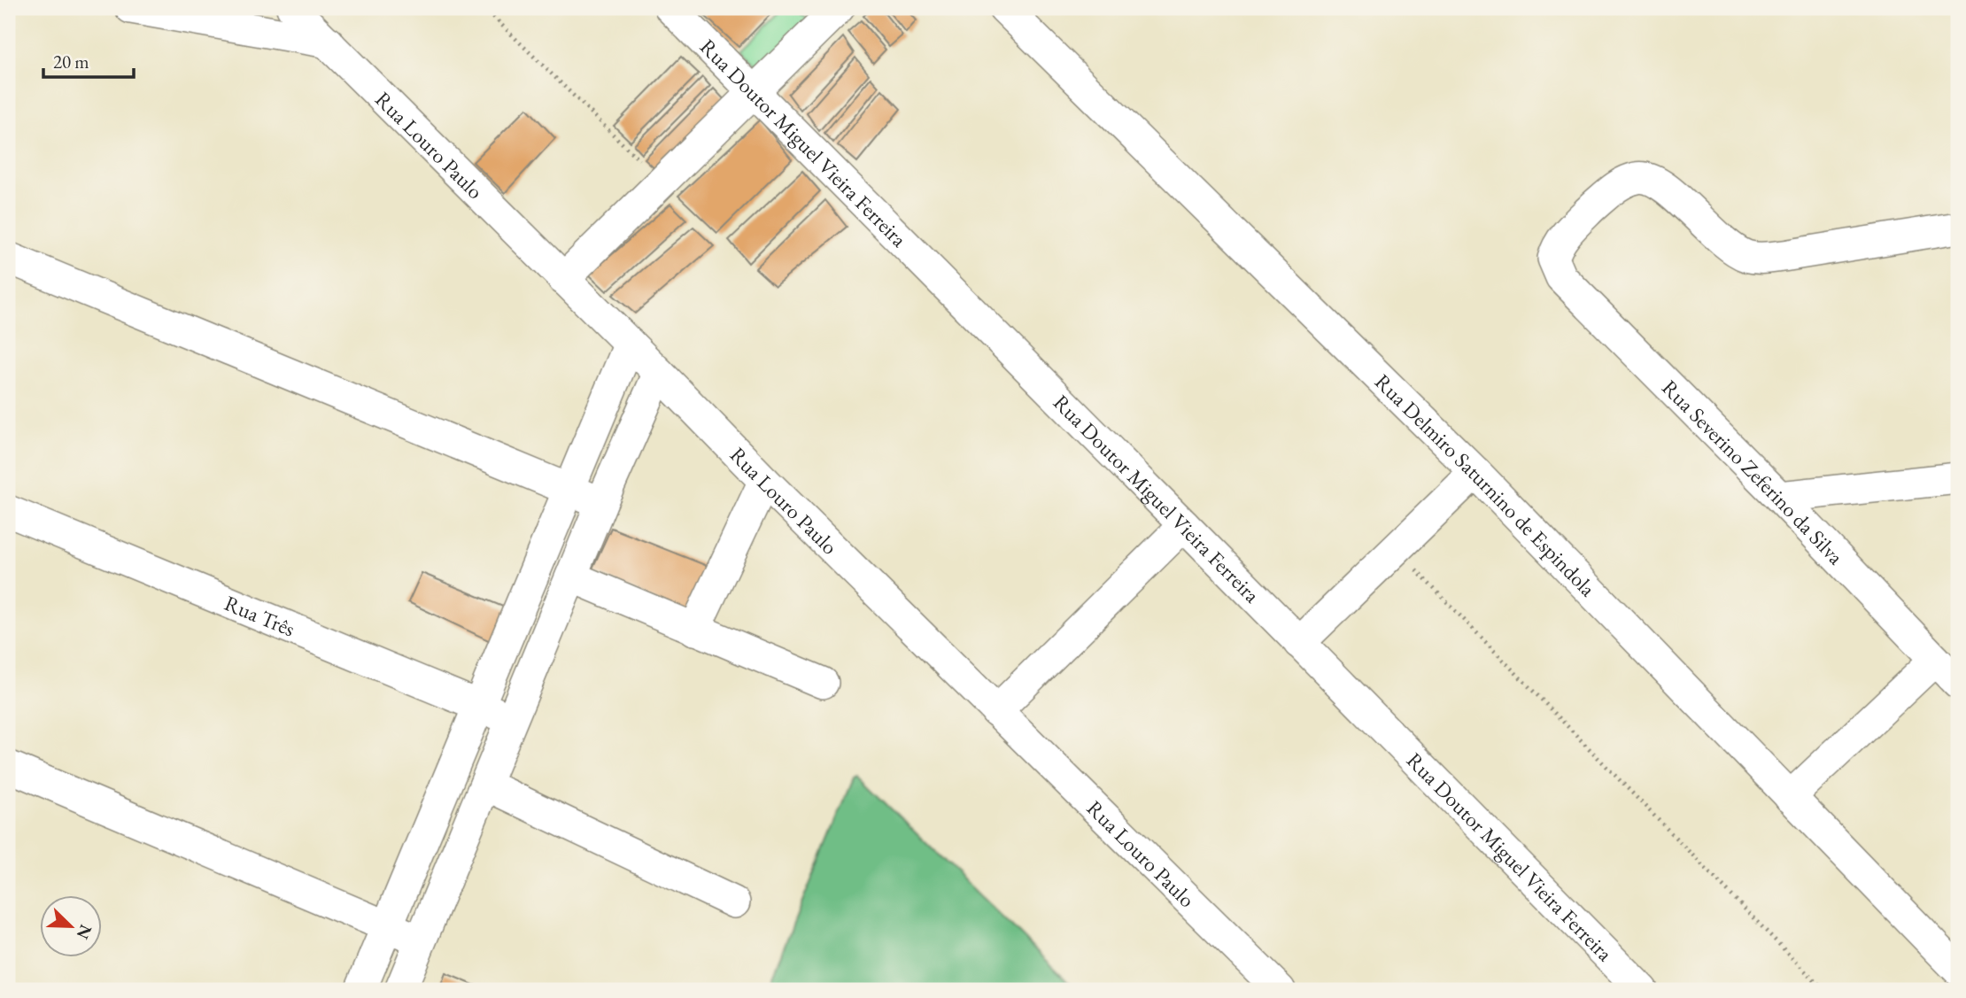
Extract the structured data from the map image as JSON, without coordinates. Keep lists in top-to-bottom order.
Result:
{
  "streets": {
    "street": [
      "Rua Doutor Miguel Vieira Ferreira",
      "Rua Louro Paulo",
      "Rua Severino Zeferino da Silva",
      "Rua Delmiro Saturnino de Espindola",
      "Rua Três"
    ]
  },
  "scale_bar": "20 m",
  "north": "bottom right"
}
